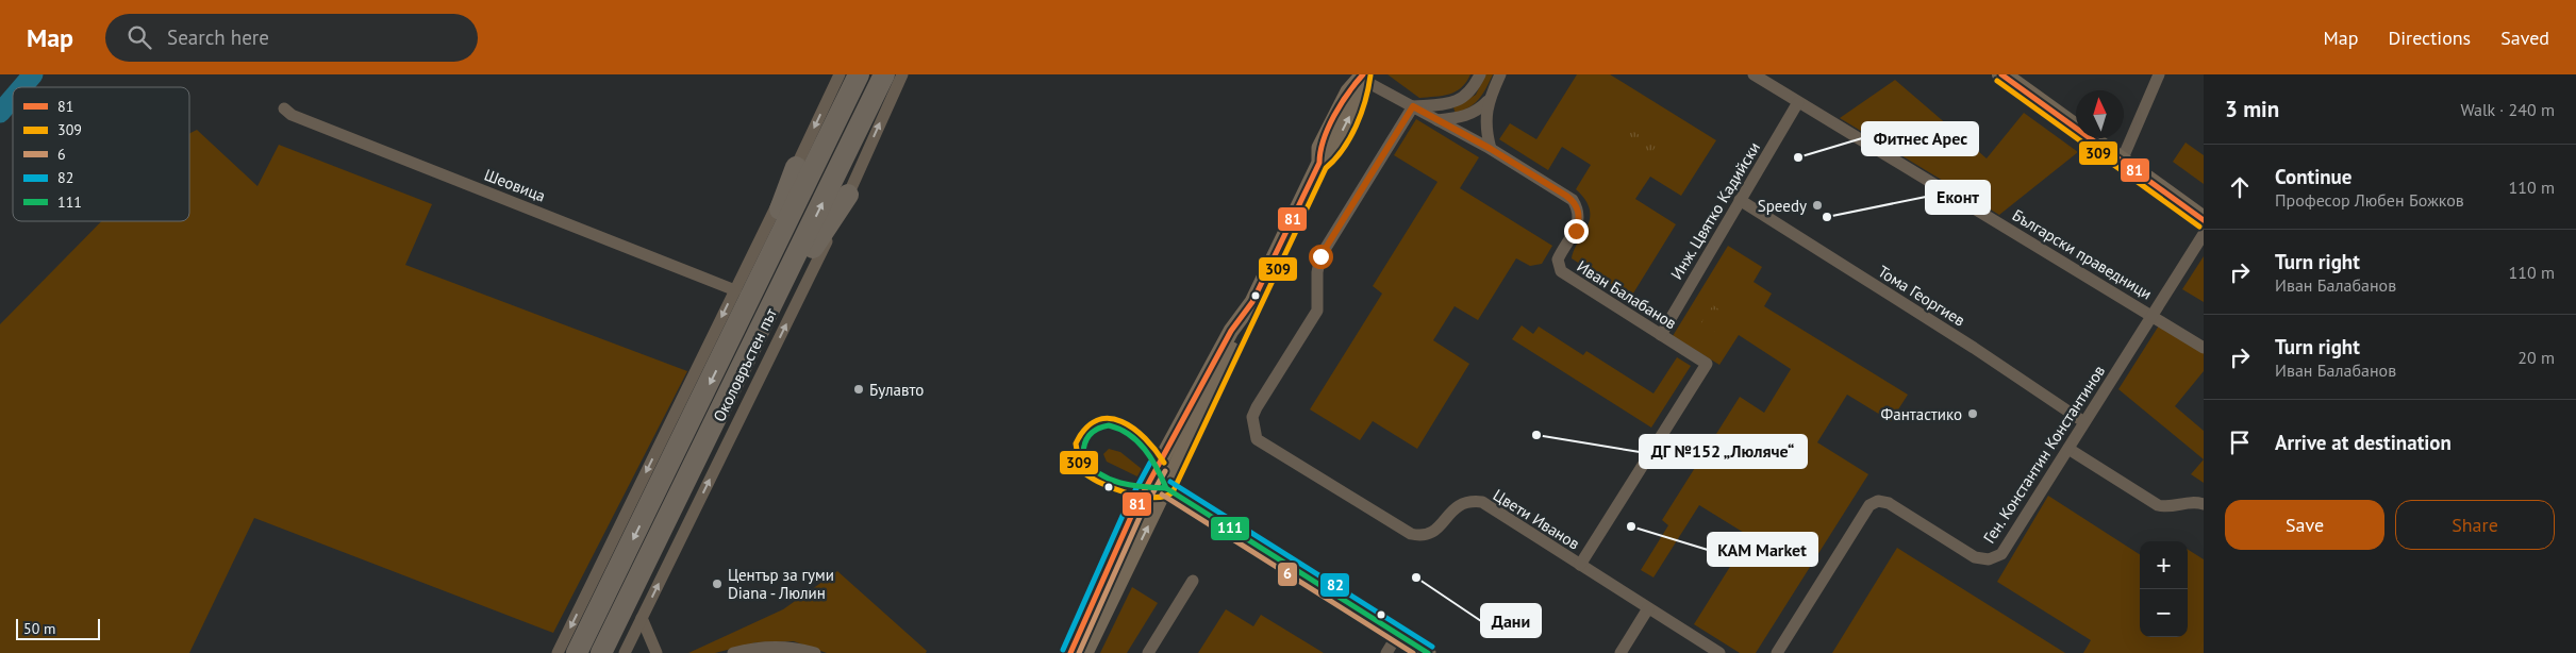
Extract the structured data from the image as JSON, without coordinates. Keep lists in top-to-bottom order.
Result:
{
  "streets": {
    "highway": ["Околовръстен път"],
    "street": [
      "Шеовица",
      "Инж. Цвятко Кадийски",
      "Български праведници",
      "Иван Балабанов",
      "Тома Георгиев",
      "Ген. Константин Константинов",
      "Цвети Иванов"
    ]
  },
  "crossings": [
    ["Инж. Цвятко Кадийски", "Български праведници"],
    ["Инж. Цвятко Кадийски", "Иван Балабанов"],
    ["Инж. Цвятко Кадийски", "Тома Георгиев"],
    ["Български праведници", "Ген. Константин Константинов"],
    ["Иван Балабанов", "Цвети Иванов"],
    ["Тома Георгиев", "Ген. Константин Константинов"]
  ],
  "places": [
    "Фитнес Арес",
    "Speedy",
    "Еконт",
    "Булавто",
    "Фантастико",
    "ДГ №152 „Люляче“",
    "KAM Market",
    "Дани",
    "Център за гуми Diana - Люлин"
  ],
  "lines": [
    "transit line 81",
    "transit line 309",
    "transit line 111",
    "transit line 82",
    "transit line 6"
  ],
  "legend": [
    "81",
    "309",
    "6",
    "82",
    "111"
  ],
  "scale_bar": "50 m",
  "north": "top",
  "page": {
    "header": "Map",
    "search": "Search here",
    "nav": ["Map", "Directions", "Saved"],
    "heading": ["3 min", "Walk · 240 m"],
    "list": [
      ["Continue", "Професор Любен Божков", "110 m"],
      ["Turn right", "Иван Балабанов", "110 m"],
      ["Turn right", "Иван Балабанов", "20 m"],
      "Arrive at destination"
    ],
    "buttons": ["Save", "Share"],
    "map_buttons": ["+", "−"],
    "scale": "50 m"
  }
}
